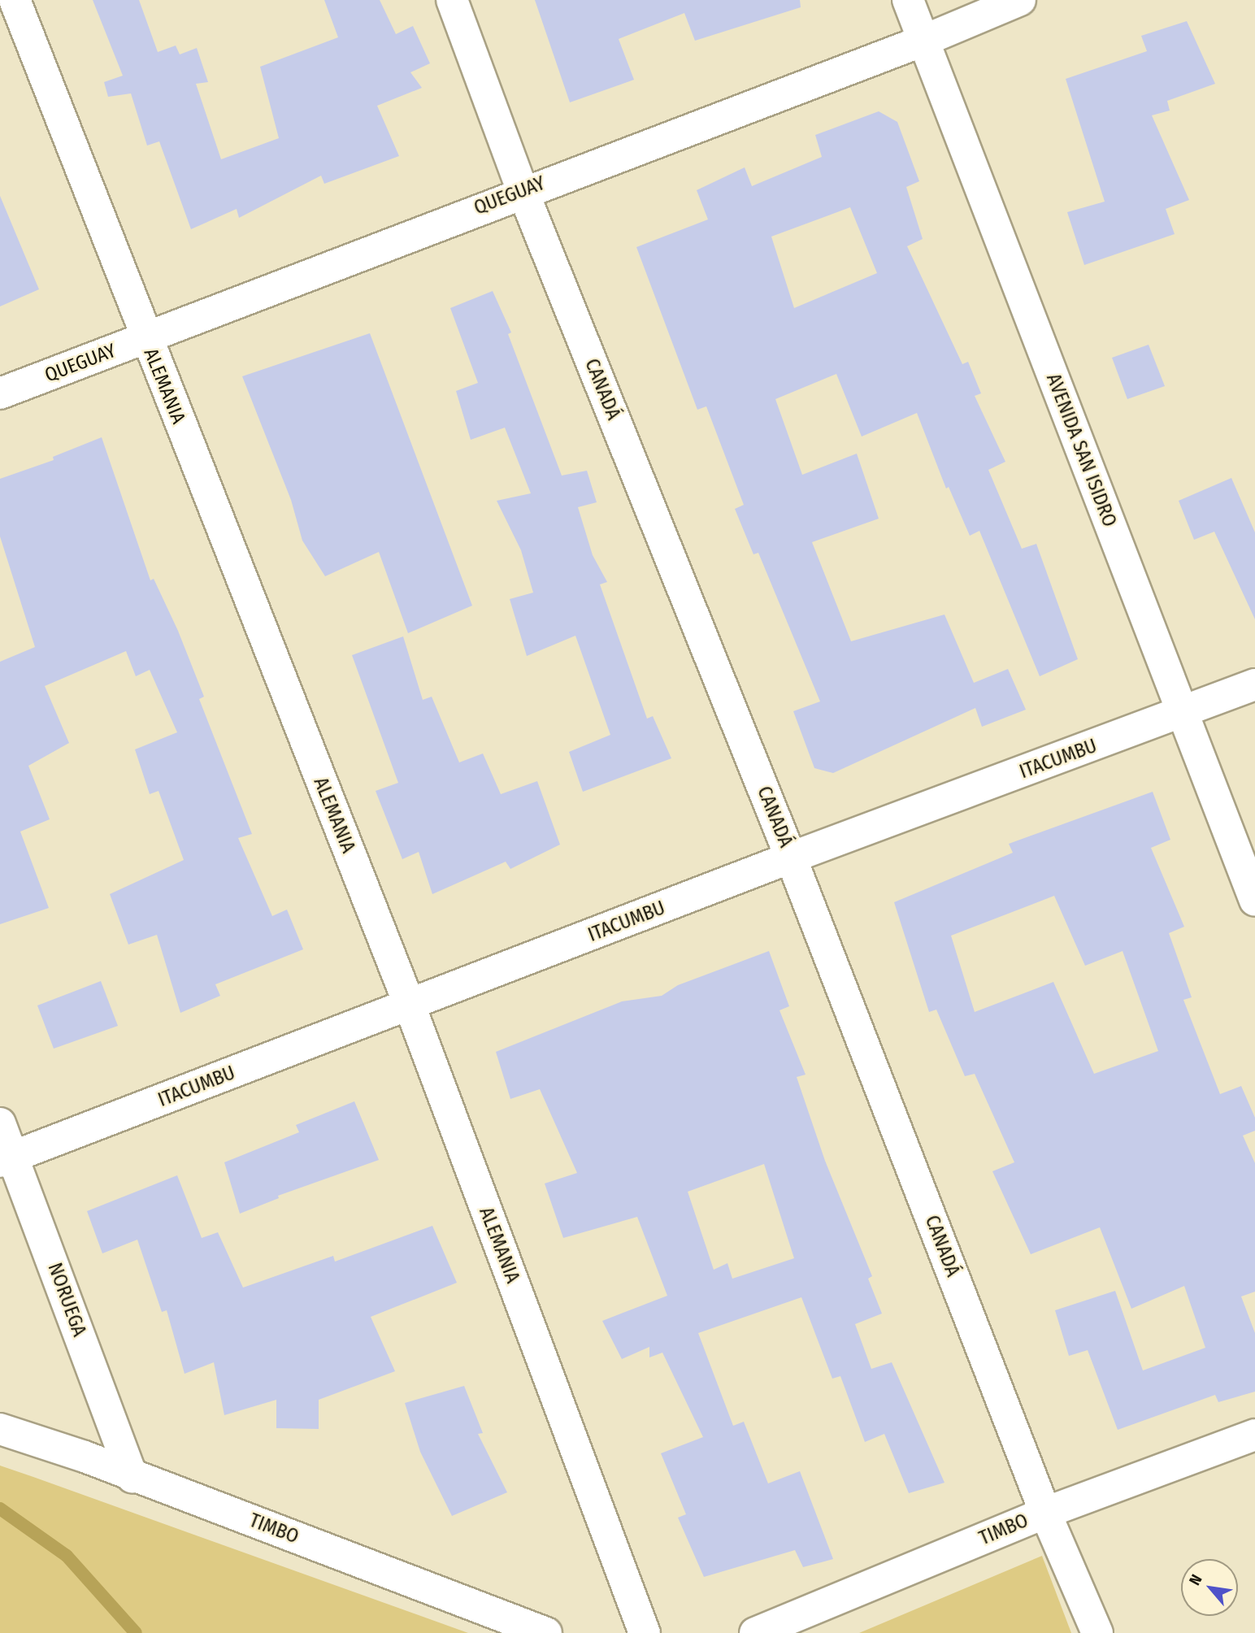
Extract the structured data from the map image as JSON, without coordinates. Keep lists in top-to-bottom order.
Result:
{
  "streets": {
    "street": [
      "QUEGUAY",
      "ALEMANIA",
      "CANADÁ",
      "AVENIDA SAN ISIDRO",
      "ITACUMBU",
      "NORUEGA",
      "TIMBO"
    ]
  },
  "crossings": [
    ["QUEGUAY", "ALEMANIA"],
    ["QUEGUAY", "CANADÁ"],
    ["QUEGUAY", "AVENIDA SAN ISIDRO"],
    ["ALEMANIA", "ITACUMBU"],
    ["CANADÁ", "ITACUMBU"],
    ["CANADÁ", "TIMBO"],
    ["AVENIDA SAN ISIDRO", "ITACUMBU"],
    ["ITACUMBU", "NORUEGA"],
    ["NORUEGA", "TIMBO"]
  ],
  "north": "top left"
}
